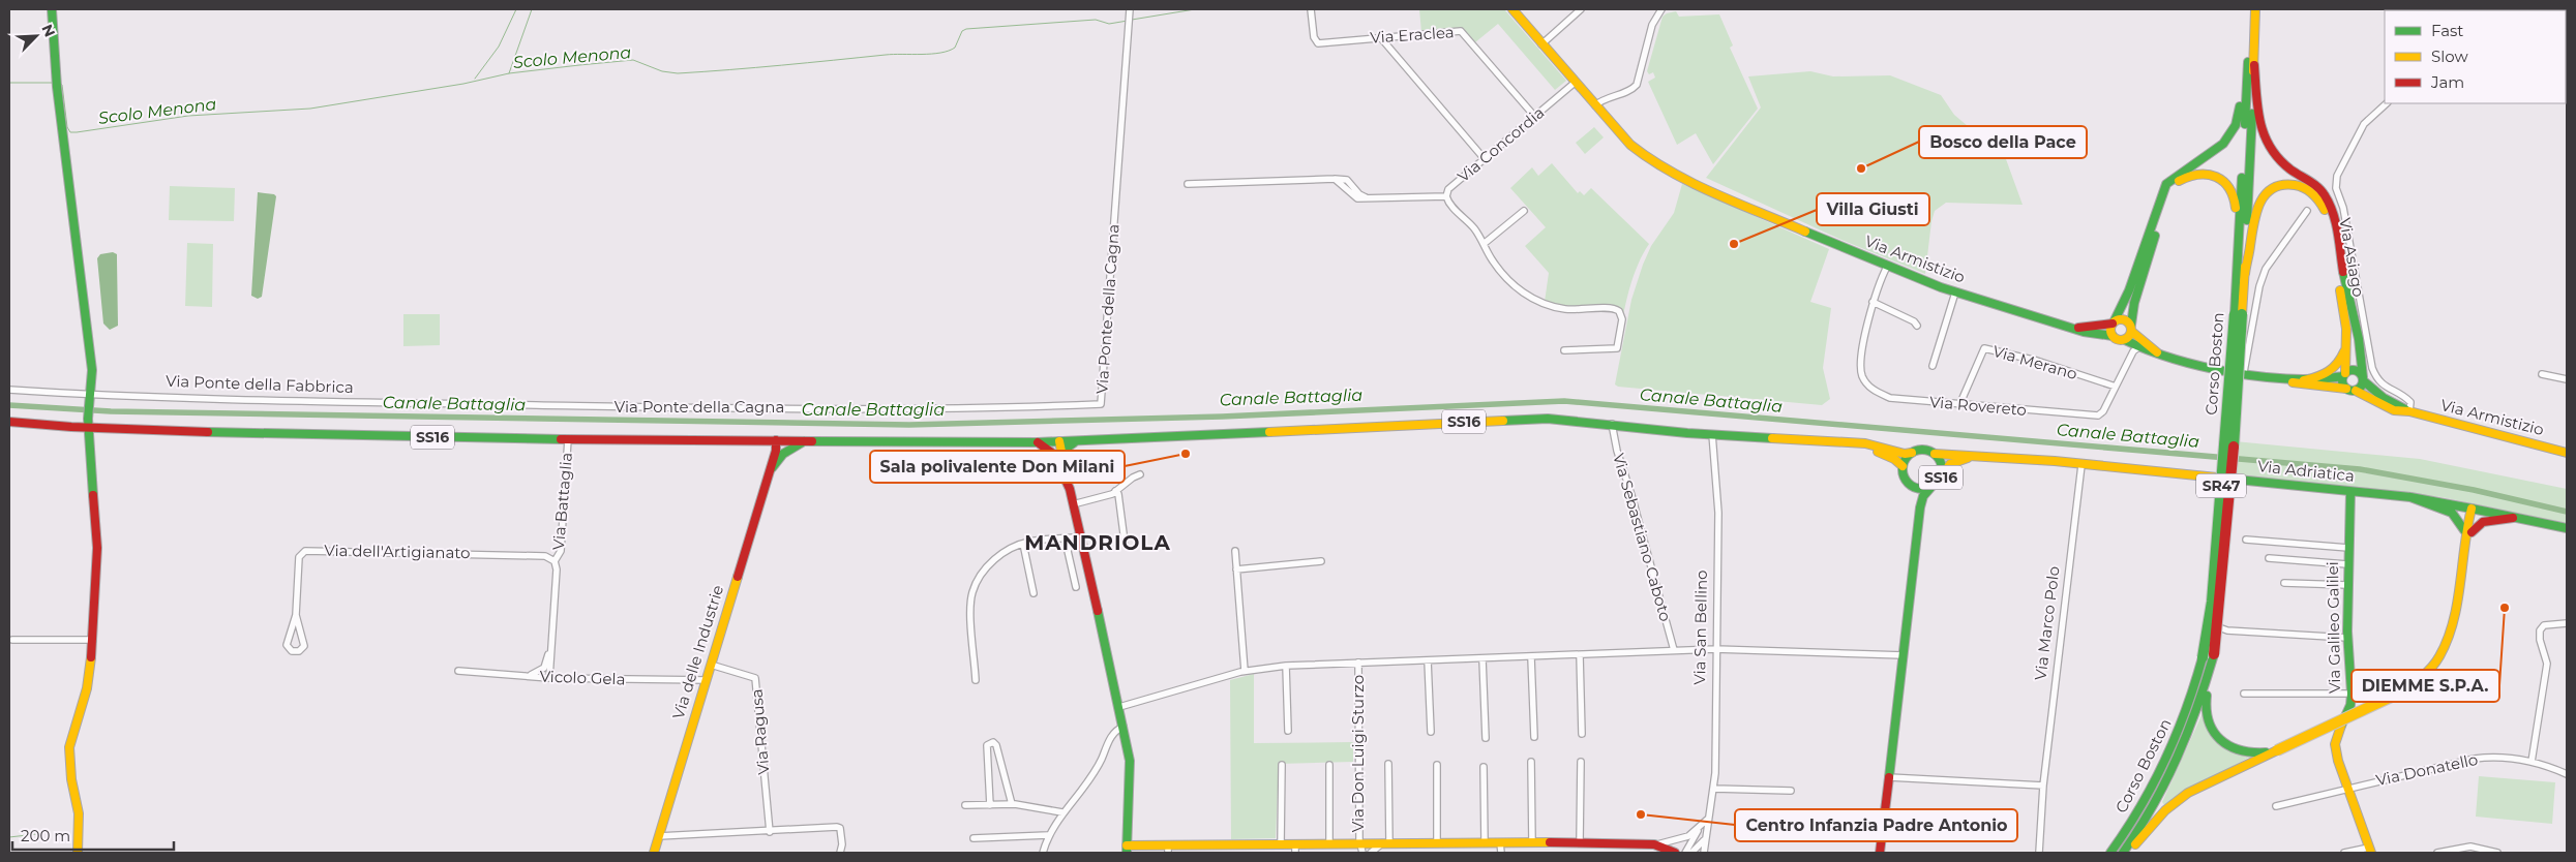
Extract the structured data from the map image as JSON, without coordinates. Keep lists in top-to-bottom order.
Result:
{
  "streets": {
    "main road": [
      "Via Armistizio",
      "Corso Boston",
      "SS16",
      "Via Adriatica",
      "SR47",
      "Via San Bellino",
      "Via Galileo Galilei",
      "Via delle Industrie"
    ],
    "street": [
      "Via Eraclea",
      "Via Concordia",
      "Via Asiago",
      "Via Ponte della Cagna",
      "Via Merano",
      "Via Ponte della Fabbrica",
      "Via Rovereto",
      "Via Battaglia",
      "Via Sebastiano Caboto",
      "Via dell'Artigianato",
      "Via Marco Polo",
      "Vicolo Gela",
      "Via Ragusa",
      "Via Don Luigi Sturzo",
      "Via Donatello"
    ]
  },
  "crossings": [
    ["Via Eraclea", "Via Concordia"],
    ["Via Concordia", "Via Armistizio"],
    ["Via Asiago", "Via Armistizio"],
    ["Via Armistizio", "Via Rovereto"],
    ["Via Ponte della Cagna", "Via Ponte della Fabbrica"],
    ["Via Merano", "Via Rovereto"],
    ["Corso Boston", "SR47"],
    ["SS16", "Via Adriatica"],
    ["SS16", "Via Battaglia"],
    ["SS16", "Via Sebastiano Caboto"],
    ["SS16", "Via San Bellino"],
    ["SS16", "Via delle Industrie"],
    ["Via Adriatica", "SR47"],
    ["Via Adriatica", "Via Marco Polo"],
    ["Via Adriatica", "Via Galileo Galilei"],
    ["Via Battaglia", "Via dell'Artigianato"],
    ["Via San Bellino", "Via Don Luigi Sturzo"],
    ["Via Galileo Galilei", "Via Donatello"],
    ["Via delle Industrie", "Vicolo Gela"],
    ["Via delle Industrie", "Via Ragusa"]
  ],
  "districts": ["MANDRIOLA"],
  "water": ["Scolo Menona", "Canale Battaglia"],
  "places": [
    "Bosco della Pace",
    "Villa Giusti",
    "Sala polivalente Don Milani",
    "DIEMME S.P.A.",
    "Centro Infanzia Padre Antonio"
  ],
  "legend": ["Fast", "Slow", "Jam"],
  "scale_bar": "200 m",
  "north": "top right"
}
